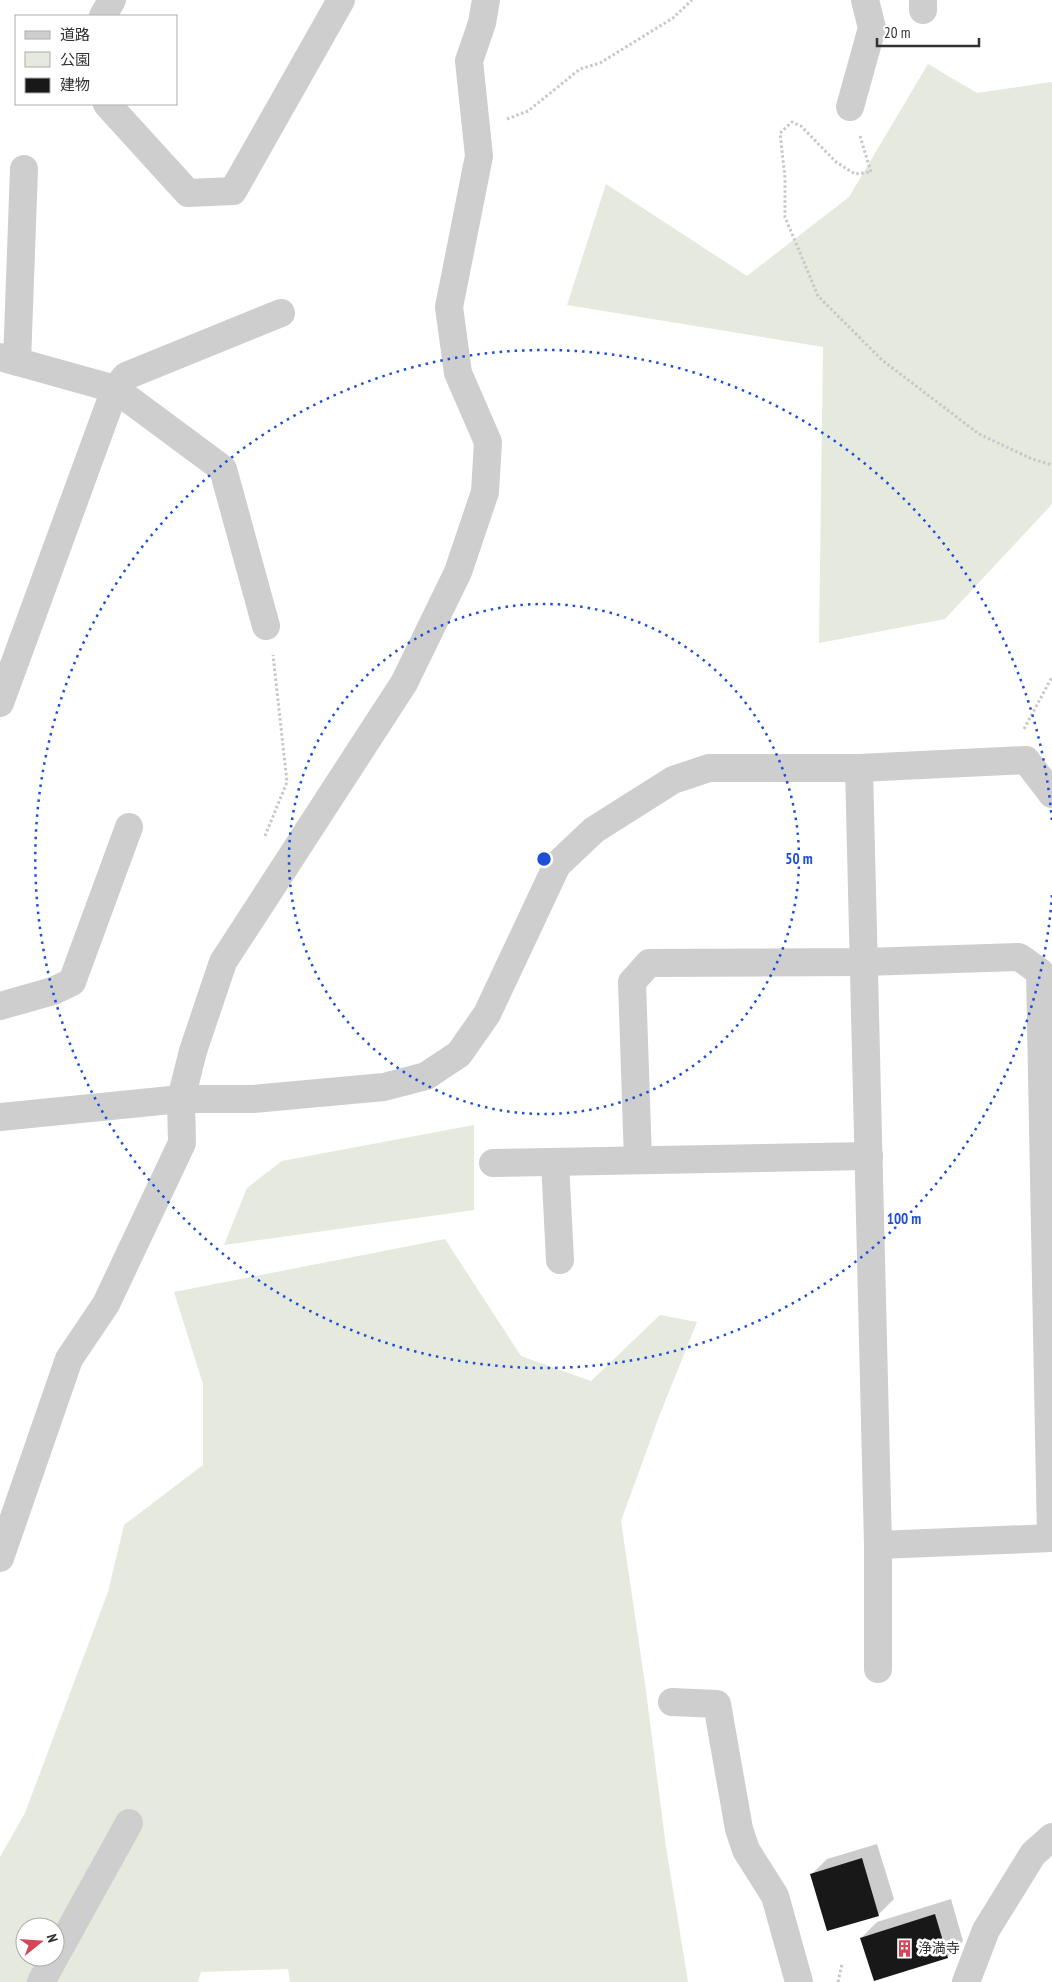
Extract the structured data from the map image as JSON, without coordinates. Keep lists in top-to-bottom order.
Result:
{
  "places": {
    "building": ["浄満寺"]
  },
  "legend": ["道路", "公園", "建物"],
  "scale_bar": "20 m",
  "north": "right",
  "rings": ["50 m", "100 m"]
}
